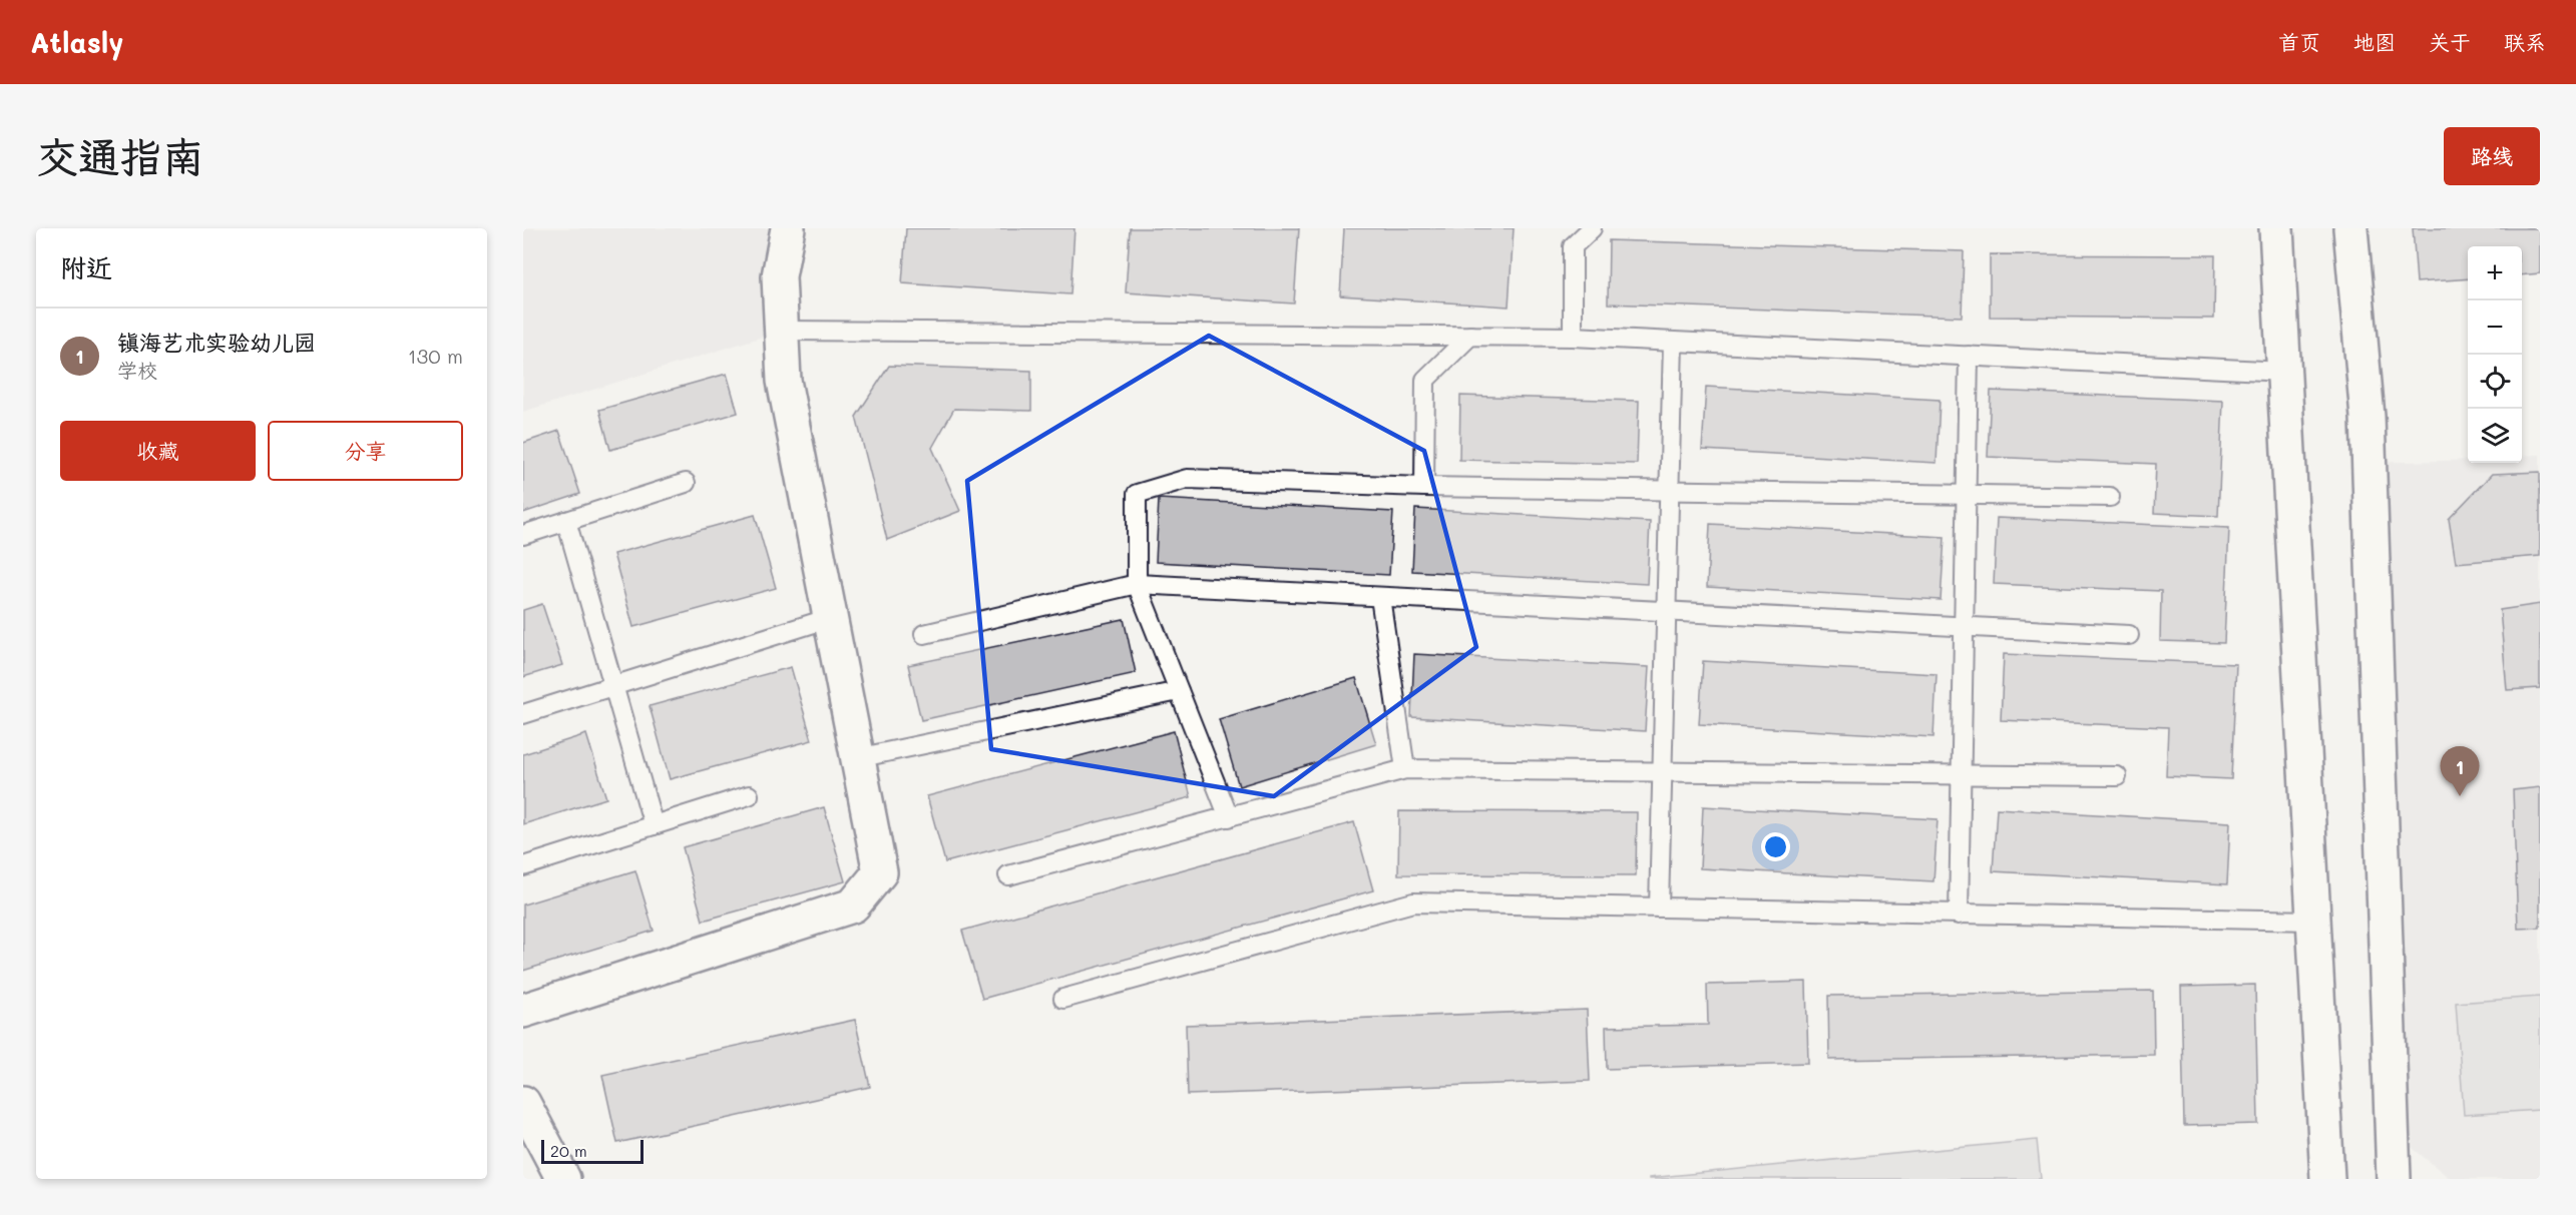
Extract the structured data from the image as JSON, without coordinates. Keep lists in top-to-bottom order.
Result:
{
  "scale_bar": "20 m",
  "page": {
    "header": "Atlasly",
    "nav": [
      "首页",
      "地图",
      "关于",
      "联系"
    ],
    "buttons": [
      "路线",
      ["收藏", "分享"]
    ],
    "title": "交通指南",
    "heading": "附近",
    "map_buttons": ["+", "−"],
    "list": [
      {
        "mark": "1",
        "name": "镇海艺术实验幼儿园",
        "note": "学校",
        "value": "130 m"
      }
    ],
    "pins": "1",
    "scale": "20 m"
  }
}
